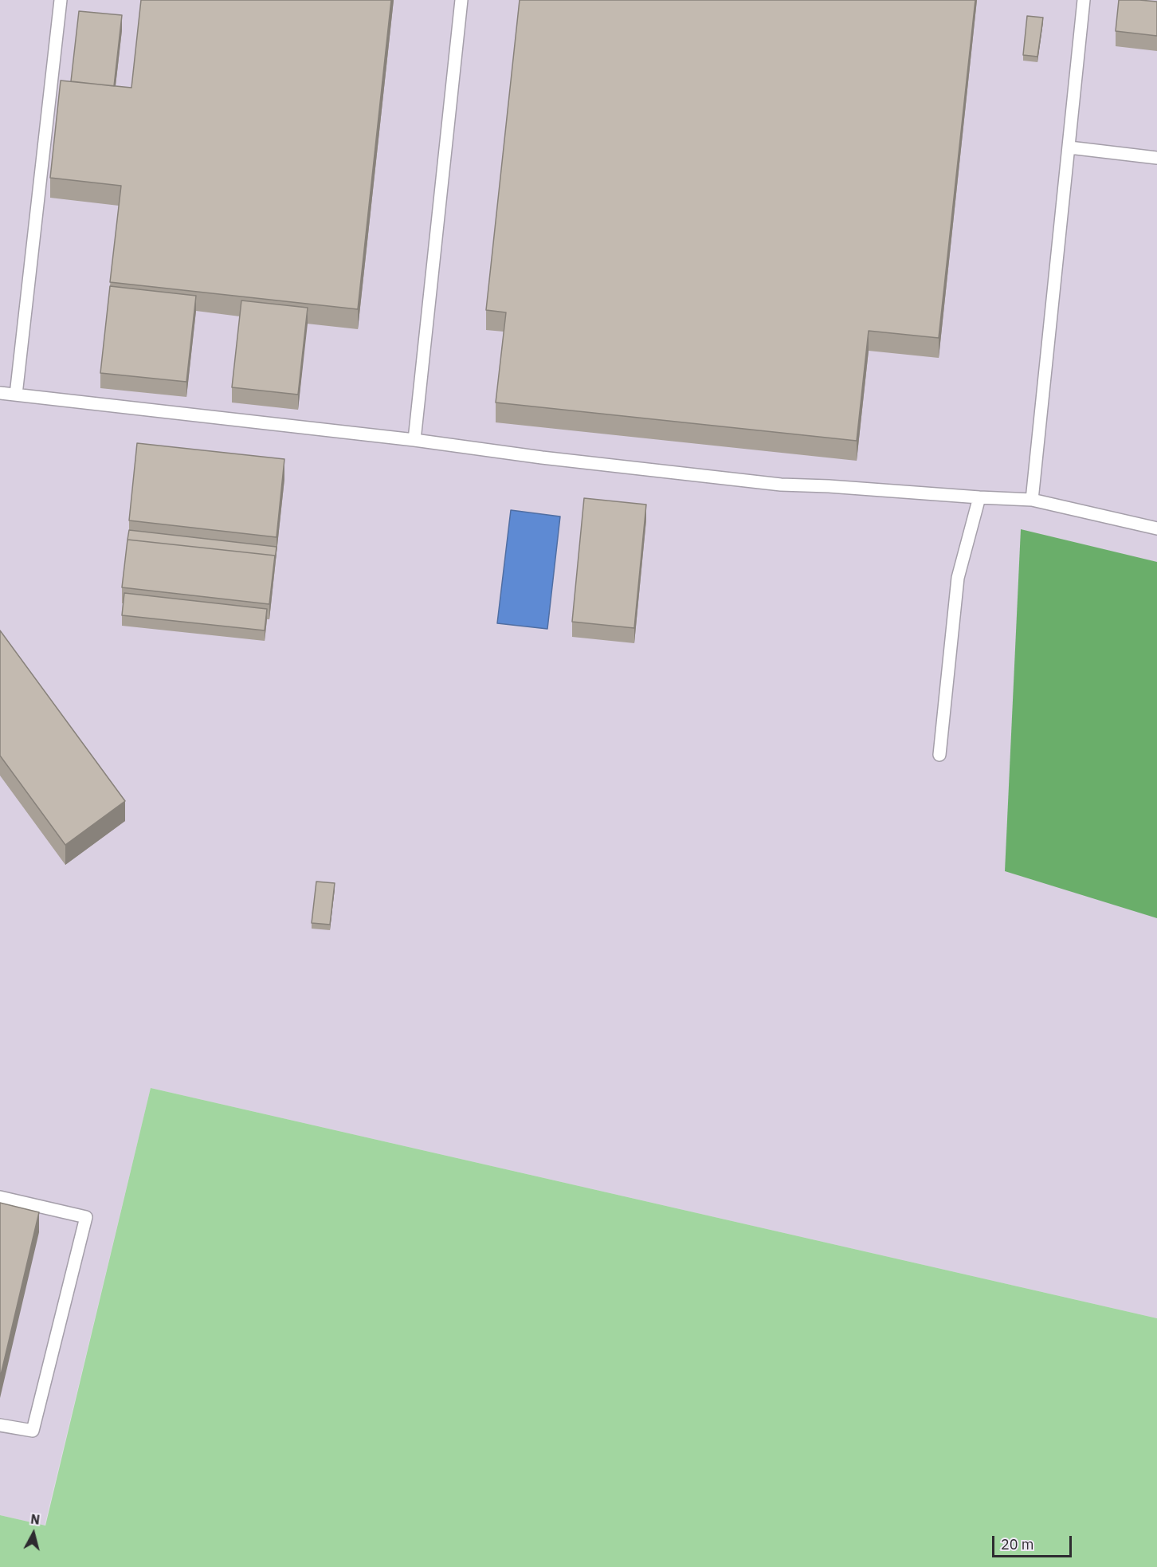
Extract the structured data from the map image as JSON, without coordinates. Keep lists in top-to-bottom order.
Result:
{
  "scale_bar": "20 m",
  "north": "top"
}
